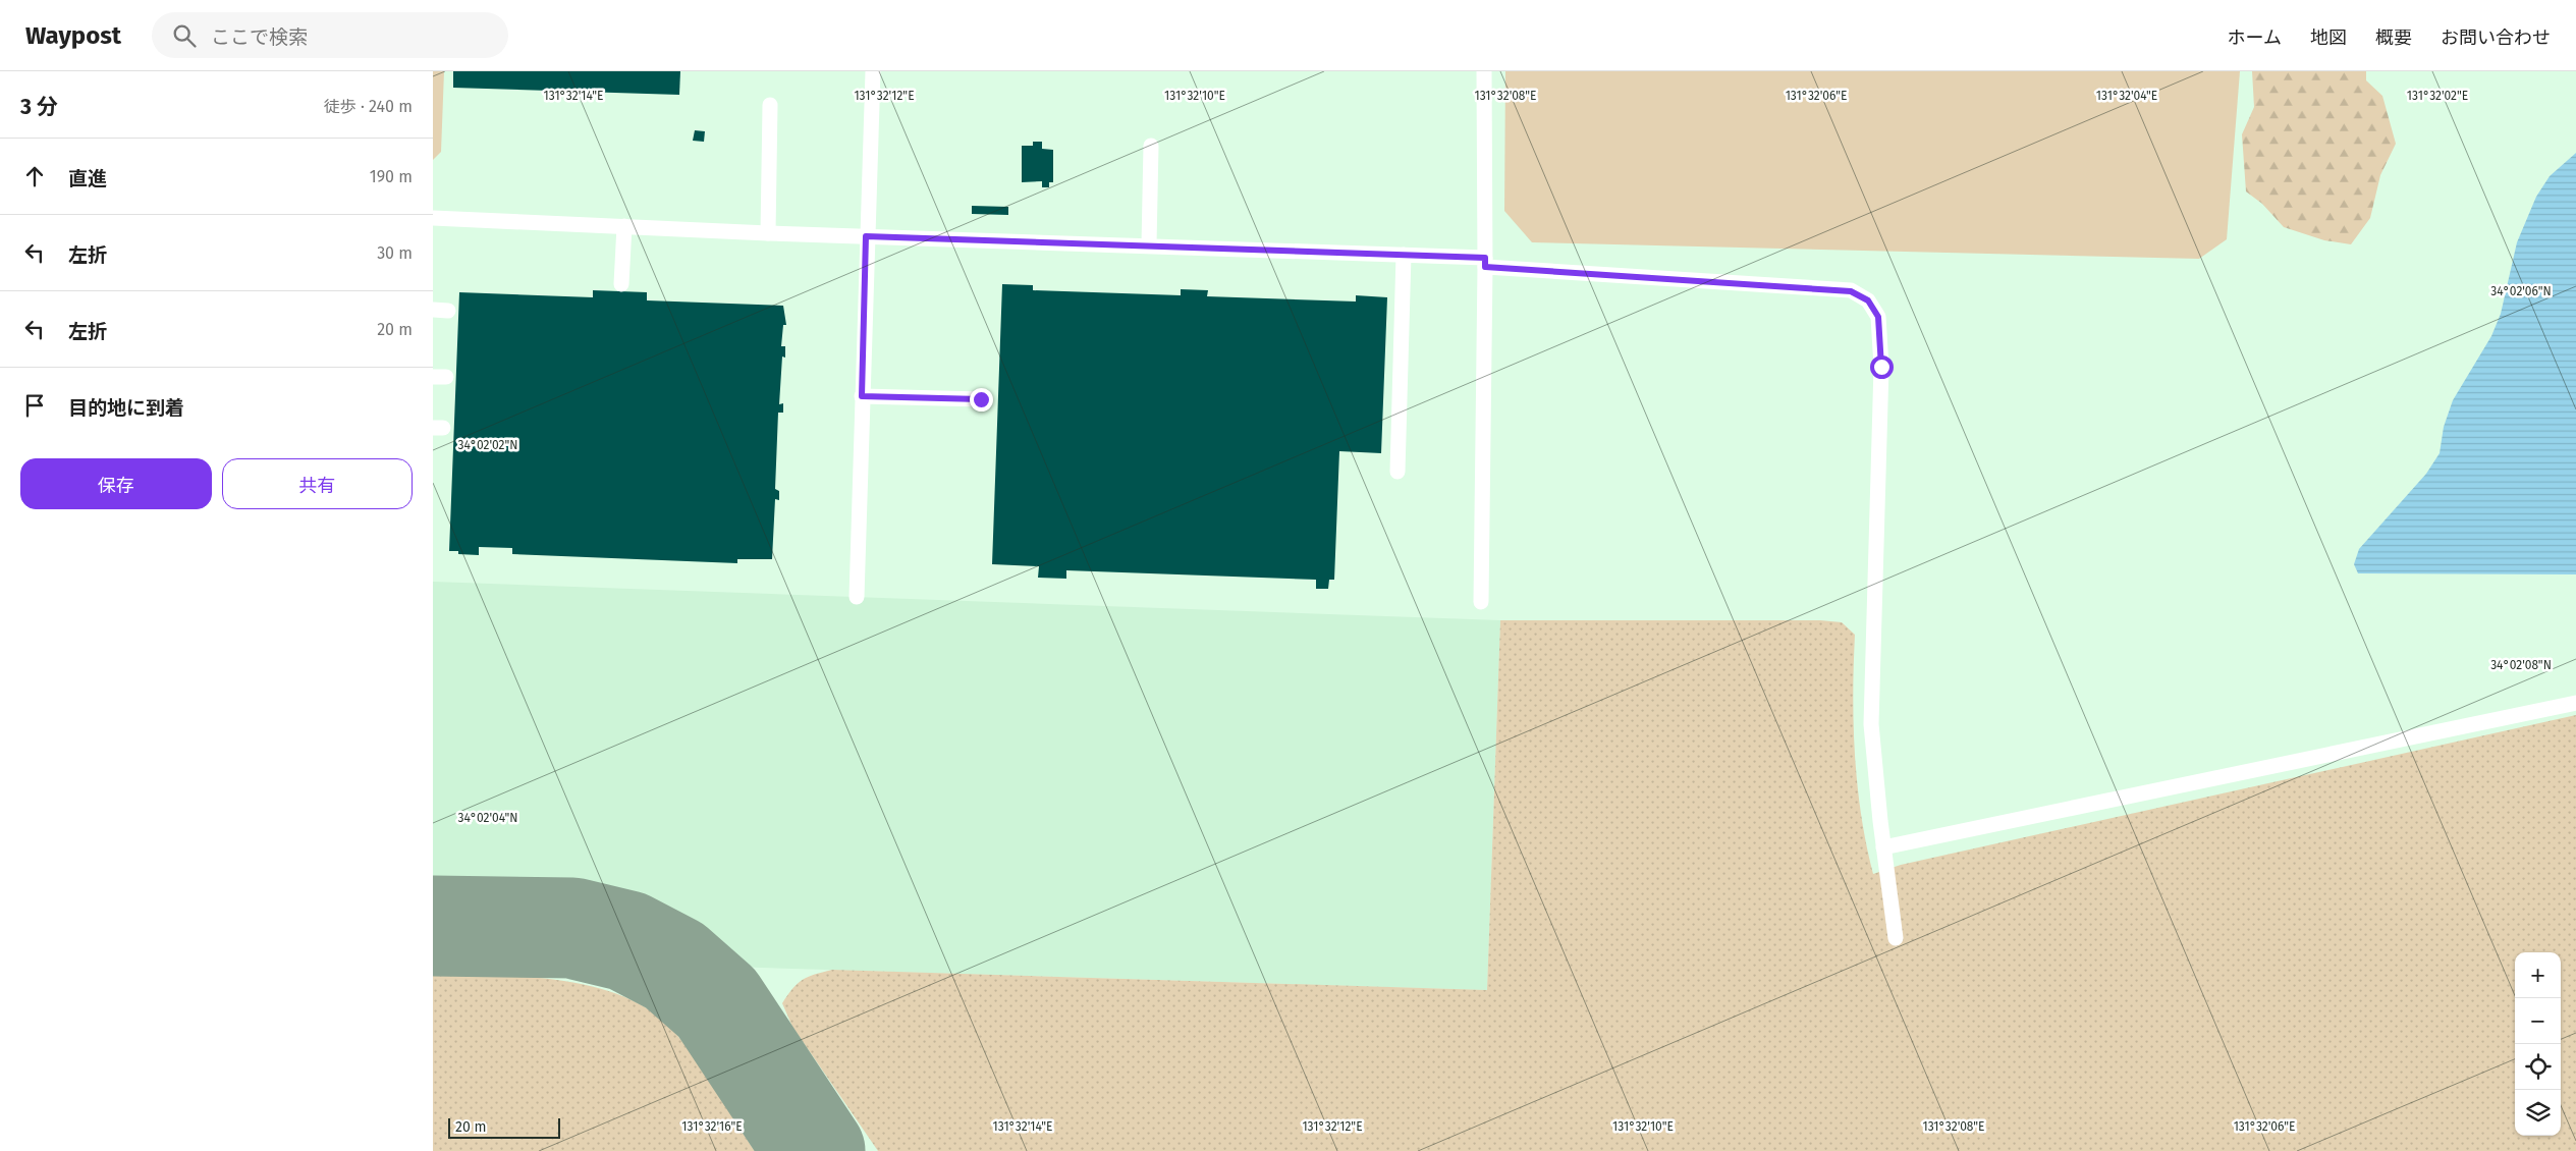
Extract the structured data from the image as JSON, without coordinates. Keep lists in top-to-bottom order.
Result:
{
  "scale_bar": "20 m",
  "page": {
    "header": "Waypost",
    "search": "ここで検索",
    "nav": [
      "ホーム",
      "地図",
      "概要",
      "お問い合わせ"
    ],
    "heading": ["3 分", "徒歩 · 240 m"],
    "list": [
      ["直進", "190 m"],
      ["左折", "30 m"],
      ["左折", "20 m"],
      "目的地に到着"
    ],
    "buttons": ["保存", "共有"],
    "map_buttons": ["+", "−"],
    "scale": "20 m"
  },
  "coordinates": [
    "131°32'14\"E",
    "131°32'12\"E",
    "131°32'10\"E",
    "131°32'08\"E",
    "131°32'06\"E",
    "131°32'04\"E",
    "131°32'02\"E",
    "34°02'06\"N",
    "34°02'02\"N",
    "34°02'08\"N",
    "34°02'04\"N",
    "131°32'16\"E"
  ]
}
